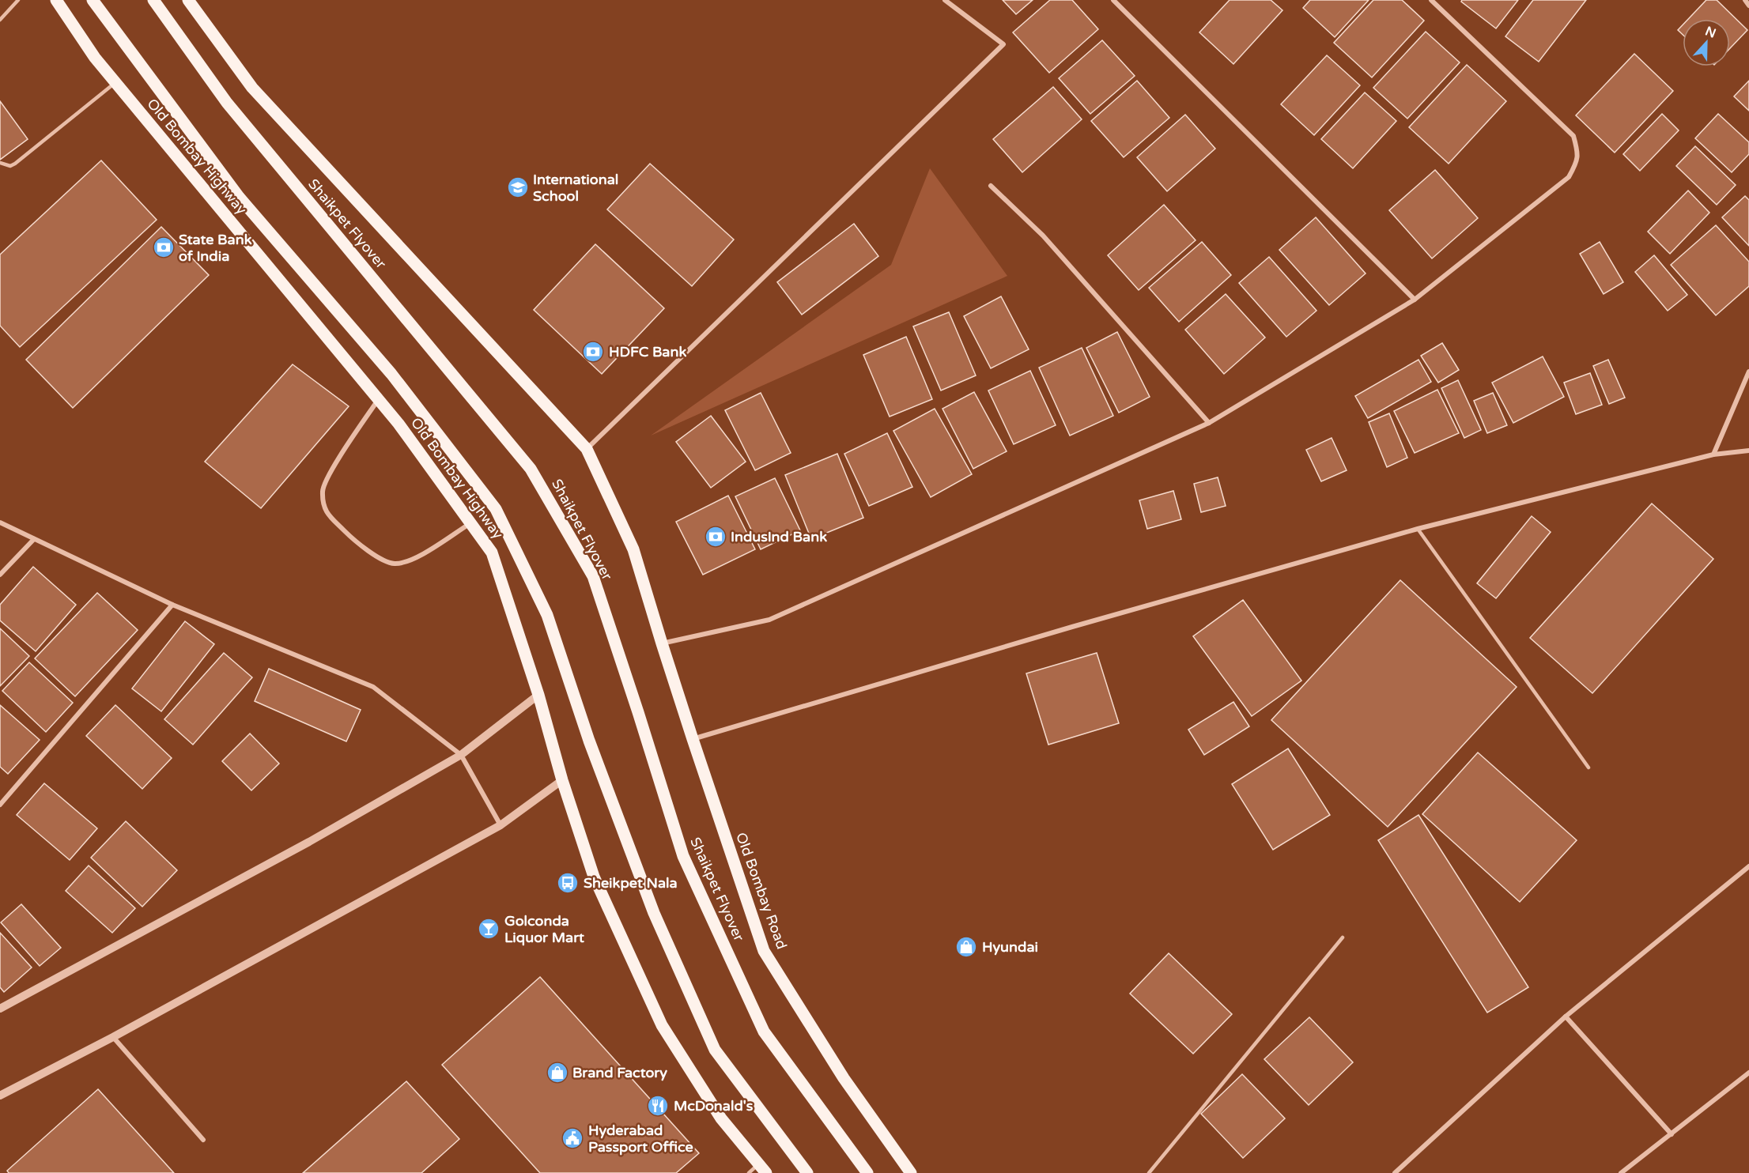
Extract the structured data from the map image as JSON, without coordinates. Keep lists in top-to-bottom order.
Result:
{
  "streets": {
    "main road": ["Old Bombay Highway", "Shaikpet Flyover", "Old Bombay Road"]
  },
  "places": {
    "school or university": ["International School"],
    "bank": ["State Bank of India", "HDFC Bank", "IndusInd Bank"],
    "bus stop": ["Sheikpet Nala"],
    "bar": ["Golconda Liquor Mart"],
    "shop": ["Hyundai", "Brand Factory"],
    "restaurant": ["McDonald's"],
    "public building": ["Hyderabad Passport Office"]
  },
  "north": "top"
}
